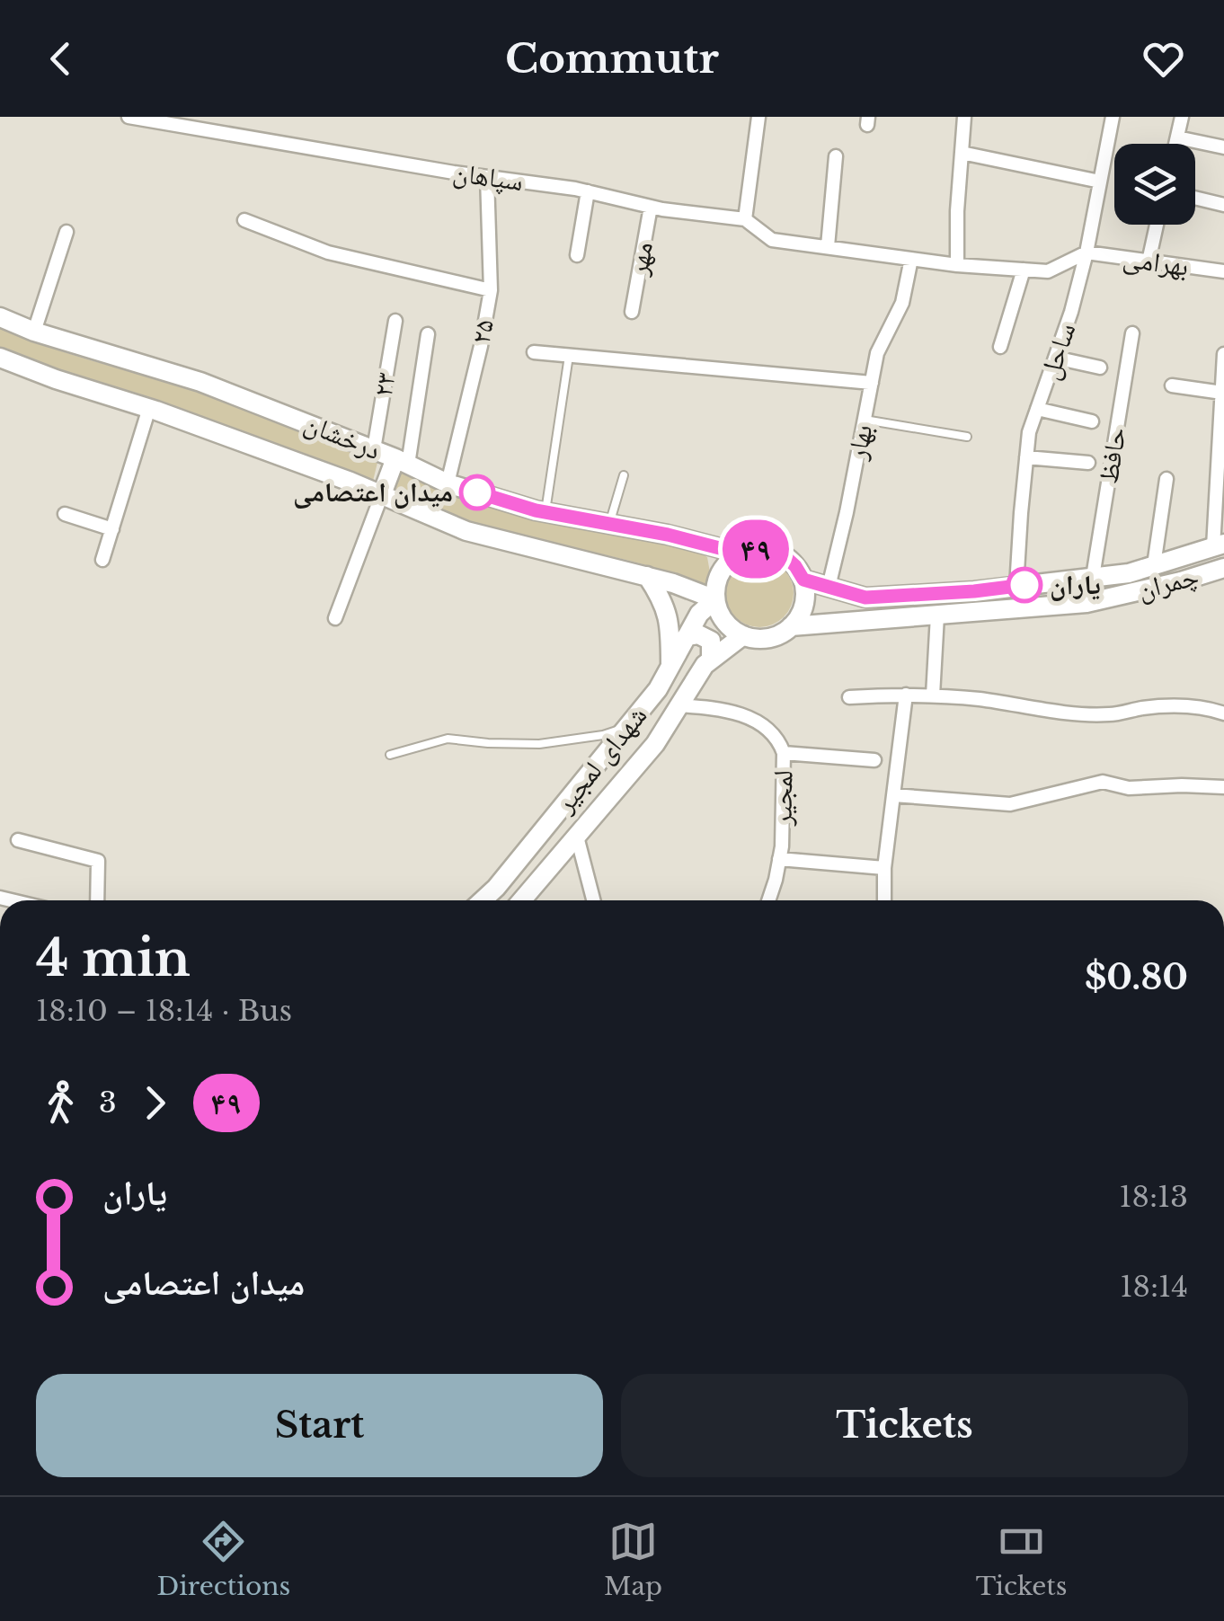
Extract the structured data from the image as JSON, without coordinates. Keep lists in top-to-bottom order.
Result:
{
  "streets": {
    "main road": ["درخشان", "چمران", "شهدای لمجیر"],
    "street": [
      "سپاهان",
      "مهر",
      "بهرامی",
      "۲۵",
      "ساحل",
      "۲۳",
      "بهار",
      "حافظ",
      "لمجیر"
    ]
  },
  "crossings": [
    ["سپاهان", "مهر"],
    ["سپاهان", "۲۵"],
    ["بهرامی", "ساحل"],
    ["۲۵", "درخشان"],
    ["ساحل", "چمران"],
    ["۲۳", "درخشان"],
    ["درخشان", "چمران"],
    ["درخشان", "شهدای لمجیر"],
    ["بهار", "چمران"],
    ["حافظ", "چمران"],
    ["چمران", "شهدای لمجیر"],
    ["شهدای لمجیر", "لمجیر"]
  ],
  "places": ["میدان اعتصامی", "یاران"],
  "lines": ["bus line ۴۹"],
  "page": {
    "header": "Commutr",
    "on_map": "۴۹",
    "heading": ["4 min", "18:10 – 18:14 · Bus", "$0.80"],
    "legs": ["3", "۴۹"],
    "list": [
      {
        "name": "یاران",
        "value": "18:13"
      },
      {
        "name": "میدان اعتصامی",
        "value": "18:14"
      }
    ],
    "buttons": ["Start", "Tickets"],
    "tabs": ["Directions", "Map", "Tickets"]
  }
}
